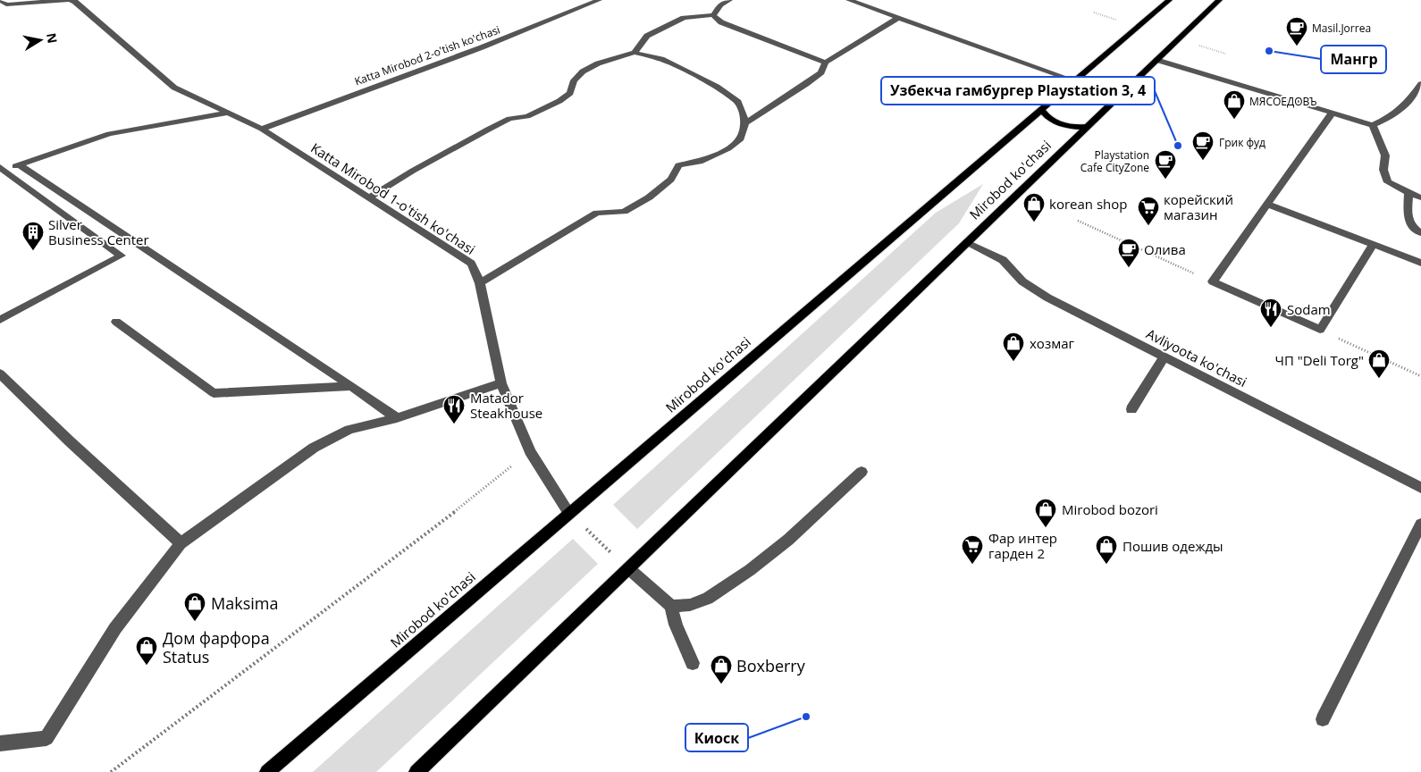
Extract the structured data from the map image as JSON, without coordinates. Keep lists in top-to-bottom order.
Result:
{
  "streets": {
    "main road": ["Mirobod ko'chasi"],
    "street": ["Katta Mirobod 2-o'tish ko'chasi", "Katta Mirobod 1-o'tish ko'chasi", "Avliyoota ko'chasi"]
  },
  "crossings": [
    ["Katta Mirobod 2-o'tish ko'chasi", "Katta Mirobod 1-o'tish ko'chasi"],
    ["Mirobod ko'chasi", "Katta Mirobod 1-o'tish ko'chasi"],
    ["Mirobod ko'chasi", "Avliyoota ko'chasi"]
  ],
  "places": {
    "cafe": [
      "Masil.Jorrea",
      "Грик фуд",
      "Playstation Cafe CityZone",
      "Олива"
    ],
    "other": ["Мангр", "Узбекча гамбургер Playstation 3, 4", "Киоск"],
    "shop": [
      "МЯСОЕДОВЪ",
      "korean shop",
      "хозмаг",
      "ЧП \"Deli Torg\"",
      "Mirobod bozori",
      "Пошив одежды",
      "Maksima",
      "Дом фарфора Status",
      "Boxberry"
    ],
    "supermarket": ["корейский магазин", "Фар интер гарден 2"],
    "building": ["Silver Business Center"],
    "restaurant": ["Sodam", "Matador Steakhouse"]
  },
  "north": "right"
}
